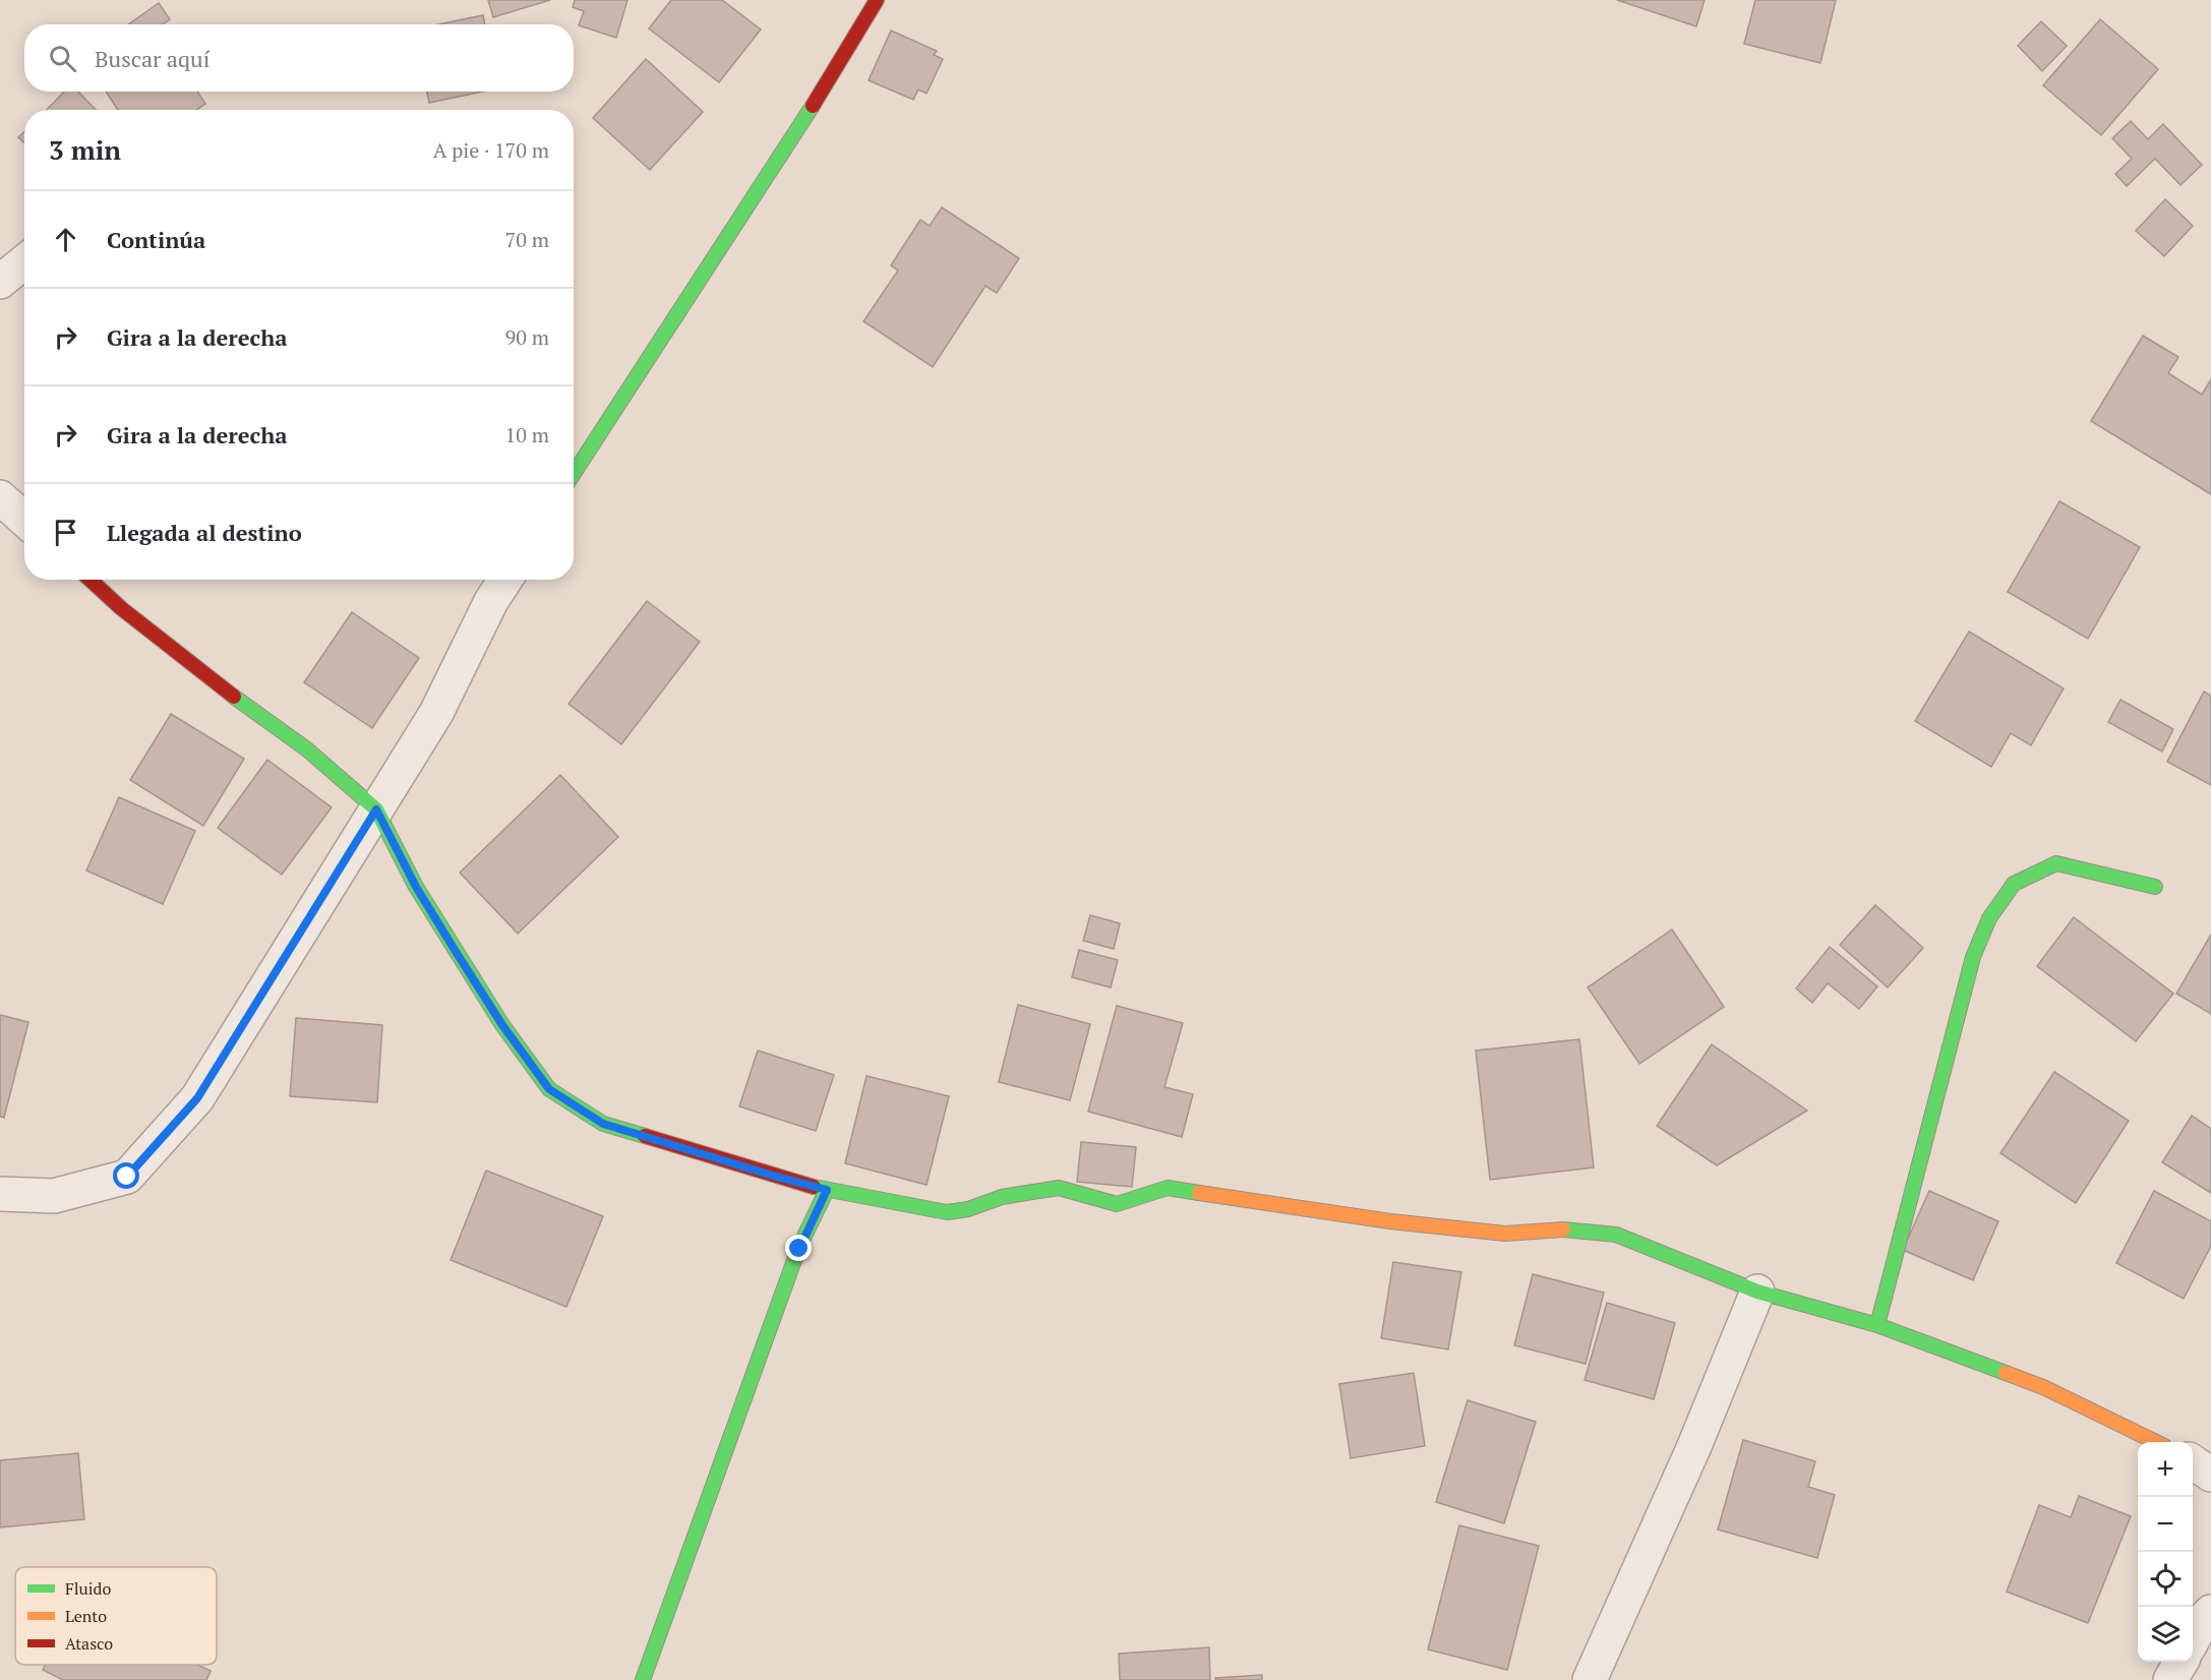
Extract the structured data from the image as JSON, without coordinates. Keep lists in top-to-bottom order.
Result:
{
  "legend": ["Fluido", "Lento", "Atasco"],
  "page": {
    "search": "Buscar aquí",
    "heading": ["3 min", "A pie · 170 m"],
    "list": [
      ["Continúa", "70 m"],
      ["Gira a la derecha", "90 m"],
      ["Gira a la derecha", "10 m"],
      "Llegada al destino"
    ],
    "map_buttons": ["+", "−"]
  }
}
